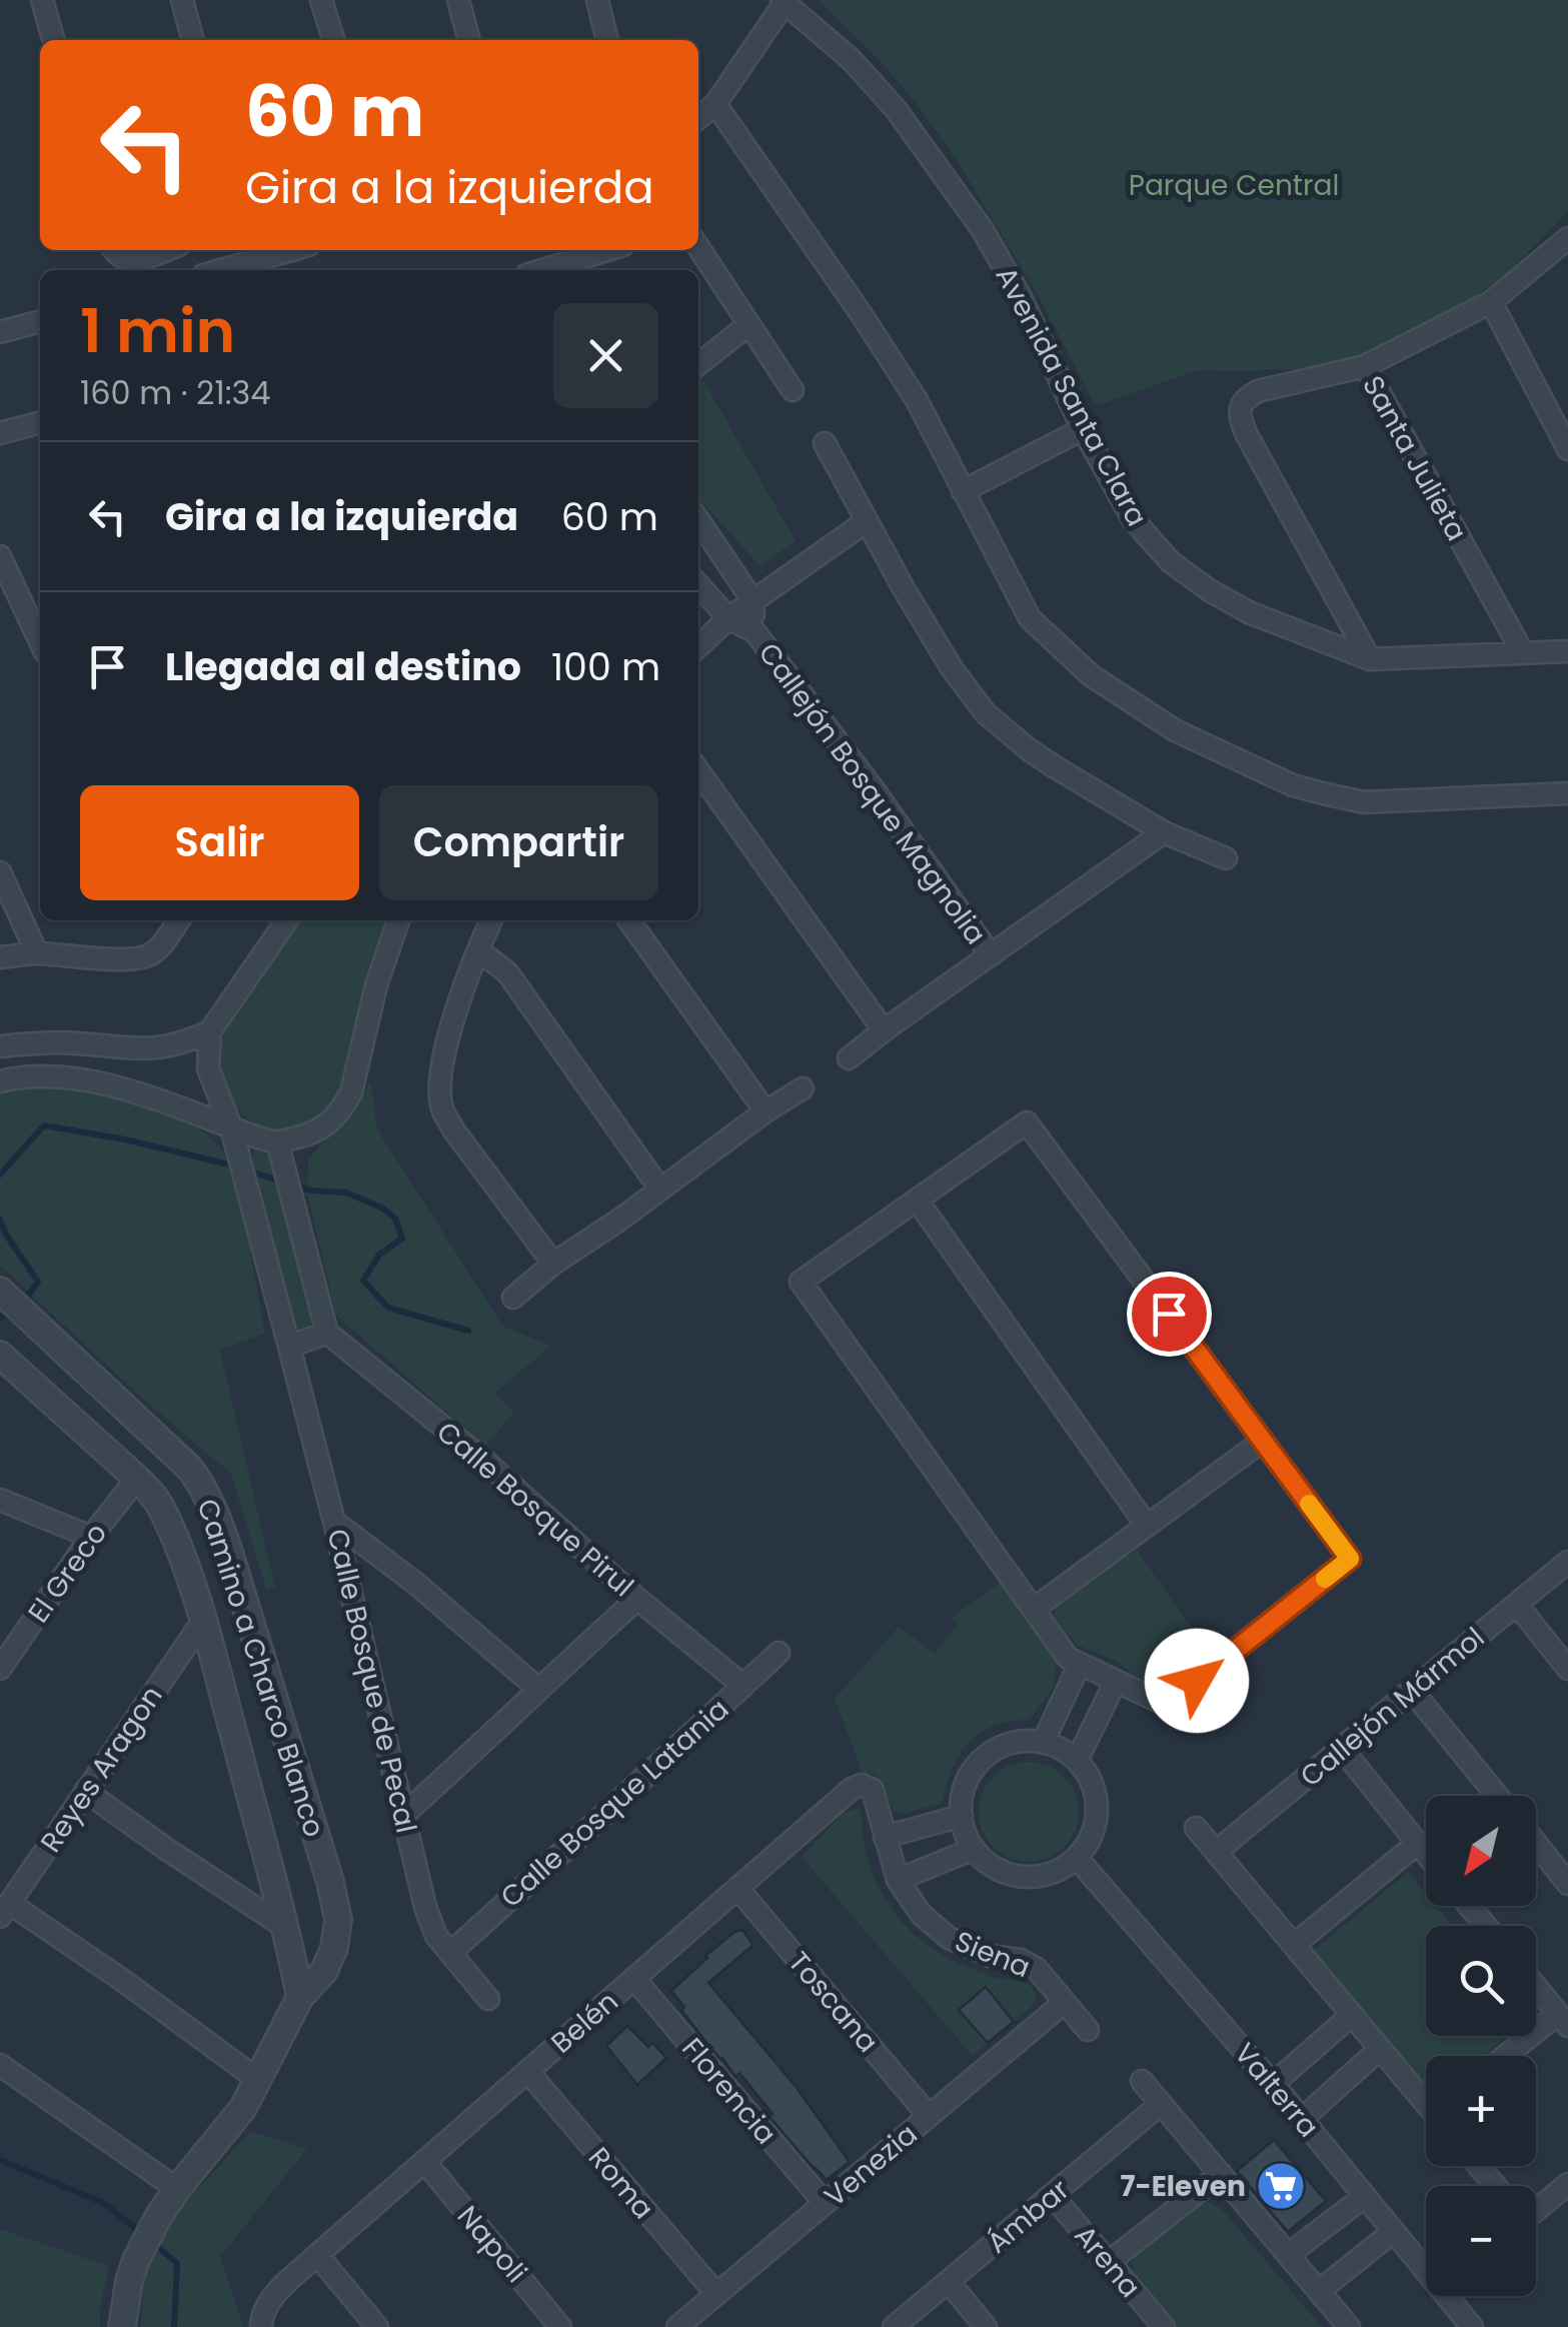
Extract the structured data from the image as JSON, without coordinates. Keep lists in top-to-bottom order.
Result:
{
  "streets": {
    "street": [
      "Avenida Santa Clara",
      "Santa Julieta",
      "Callejón Bosque Magnolia",
      "Calle Bosque Pirul",
      "El Greco",
      "Camino a Charco Blanco",
      "Calle Bosque de Pecal",
      "Callejón Mármol",
      "Reyes Aragon",
      "Calle Bosque Latania",
      "Siena",
      "Toscana",
      "Belén",
      "Valterra",
      "Florencia",
      "Venezia",
      "Roma",
      "Ámbar",
      "Napoli",
      "Arena"
    ]
  },
  "crossings": [
    ["Avenida Santa Clara", "Santa Julieta"],
    ["Calle Bosque Pirul", "Calle Bosque Latania"],
    ["El Greco", "Camino a Charco Blanco"],
    ["Camino a Charco Blanco", "Reyes Aragon"],
    ["Calle Bosque de Pecal", "Calle Bosque Latania"],
    ["Siena", "Belén"],
    ["Siena", "Venezia"],
    ["Toscana", "Belén"],
    ["Toscana", "Venezia"],
    ["Belén", "Florencia"],
    ["Belén", "Roma"],
    ["Belén", "Napoli"],
    ["Florencia", "Venezia"],
    ["Venezia", "Roma"],
    ["Ámbar", "Arena"]
  ],
  "parks": ["Parque Central"],
  "places": {
    "supermarket": ["7-Eleven"]
  },
  "north": "bottom left",
  "page": {
    "turn": ["60 m", "Gira a la izquierda"],
    "heading": ["1 min", "160 m · 21:34"],
    "list": [
      {
        "name": "Gira a la izquierda",
        "value": "60 m"
      },
      {
        "name": "Llegada al destino",
        "value": "100 m"
      }
    ],
    "buttons": ["Salir", "Compartir"],
    "map_buttons": ["+", "−"]
  }
}
